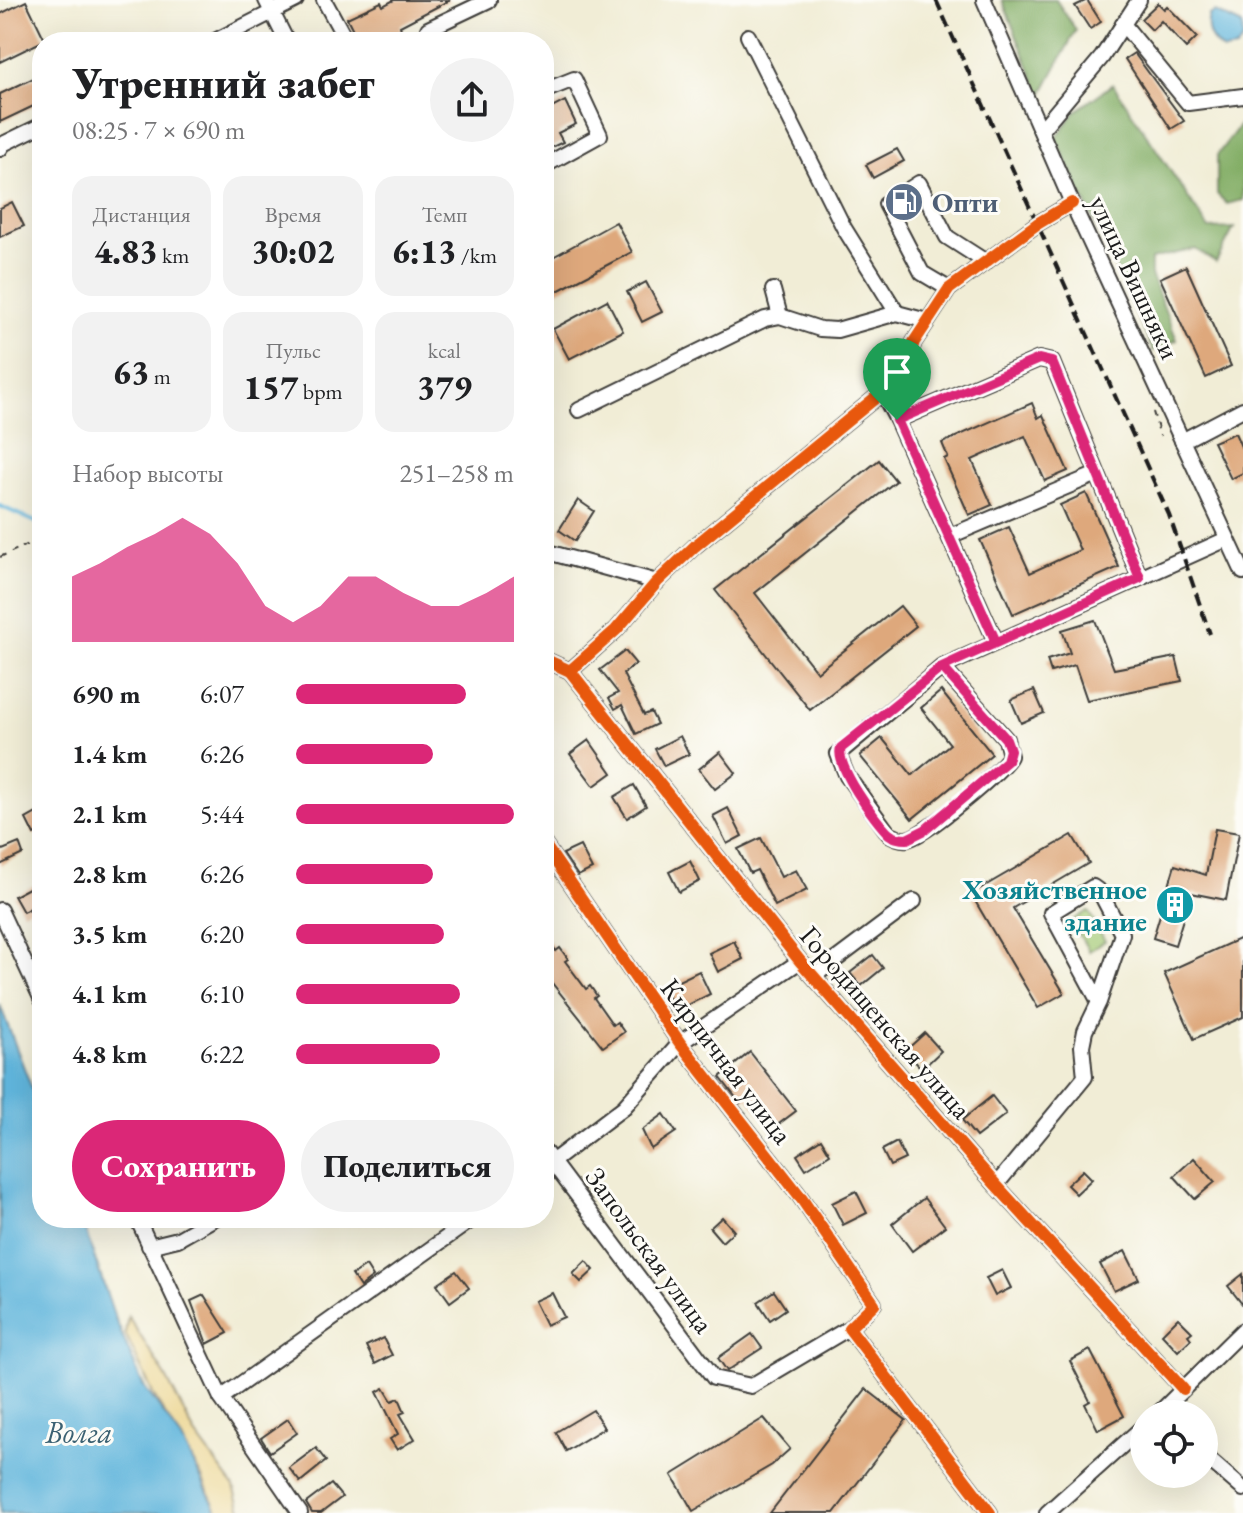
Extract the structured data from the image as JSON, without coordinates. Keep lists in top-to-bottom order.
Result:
{
  "streets": {
    "street": [
      "улица Вишняки",
      "Городищенская улица",
      "Кирпичная улица",
      "Запольская улица"
    ]
  },
  "crossings": [
    ["Кирпичная улица", "Запольская улица"]
  ],
  "water": ["Волга"],
  "places": {
    "fuel station": ["Опти"],
    "building": ["Хозяйственное здание"]
  },
  "page": {
    "heading": ["Утренний забег", "08:25 · 7 × 690 m"],
    "stats": [
      ["Дистанция", "4.83 km"],
      ["Время", "30:02"],
      ["Темп", "6:13 /km"],
      ["63 m"],
      ["Пульс", "157 bpm"],
      ["kcal", "379"]
    ],
    "chart": ["Набор высоты", "251–258 m"],
    "list": [
      {
        "name": "690 m",
        "note": "6:07"
      },
      {
        "name": "1.4 km",
        "note": "6:26"
      },
      {
        "name": "2.1 km",
        "note": "5:44"
      },
      {
        "name": "2.8 km",
        "note": "6:26"
      },
      {
        "name": "3.5 km",
        "note": "6:20"
      },
      {
        "name": "4.1 km",
        "note": "6:10"
      },
      {
        "name": "4.8 km",
        "note": "6:22"
      }
    ],
    "buttons": ["Сохранить", "Поделиться"]
  }
}
